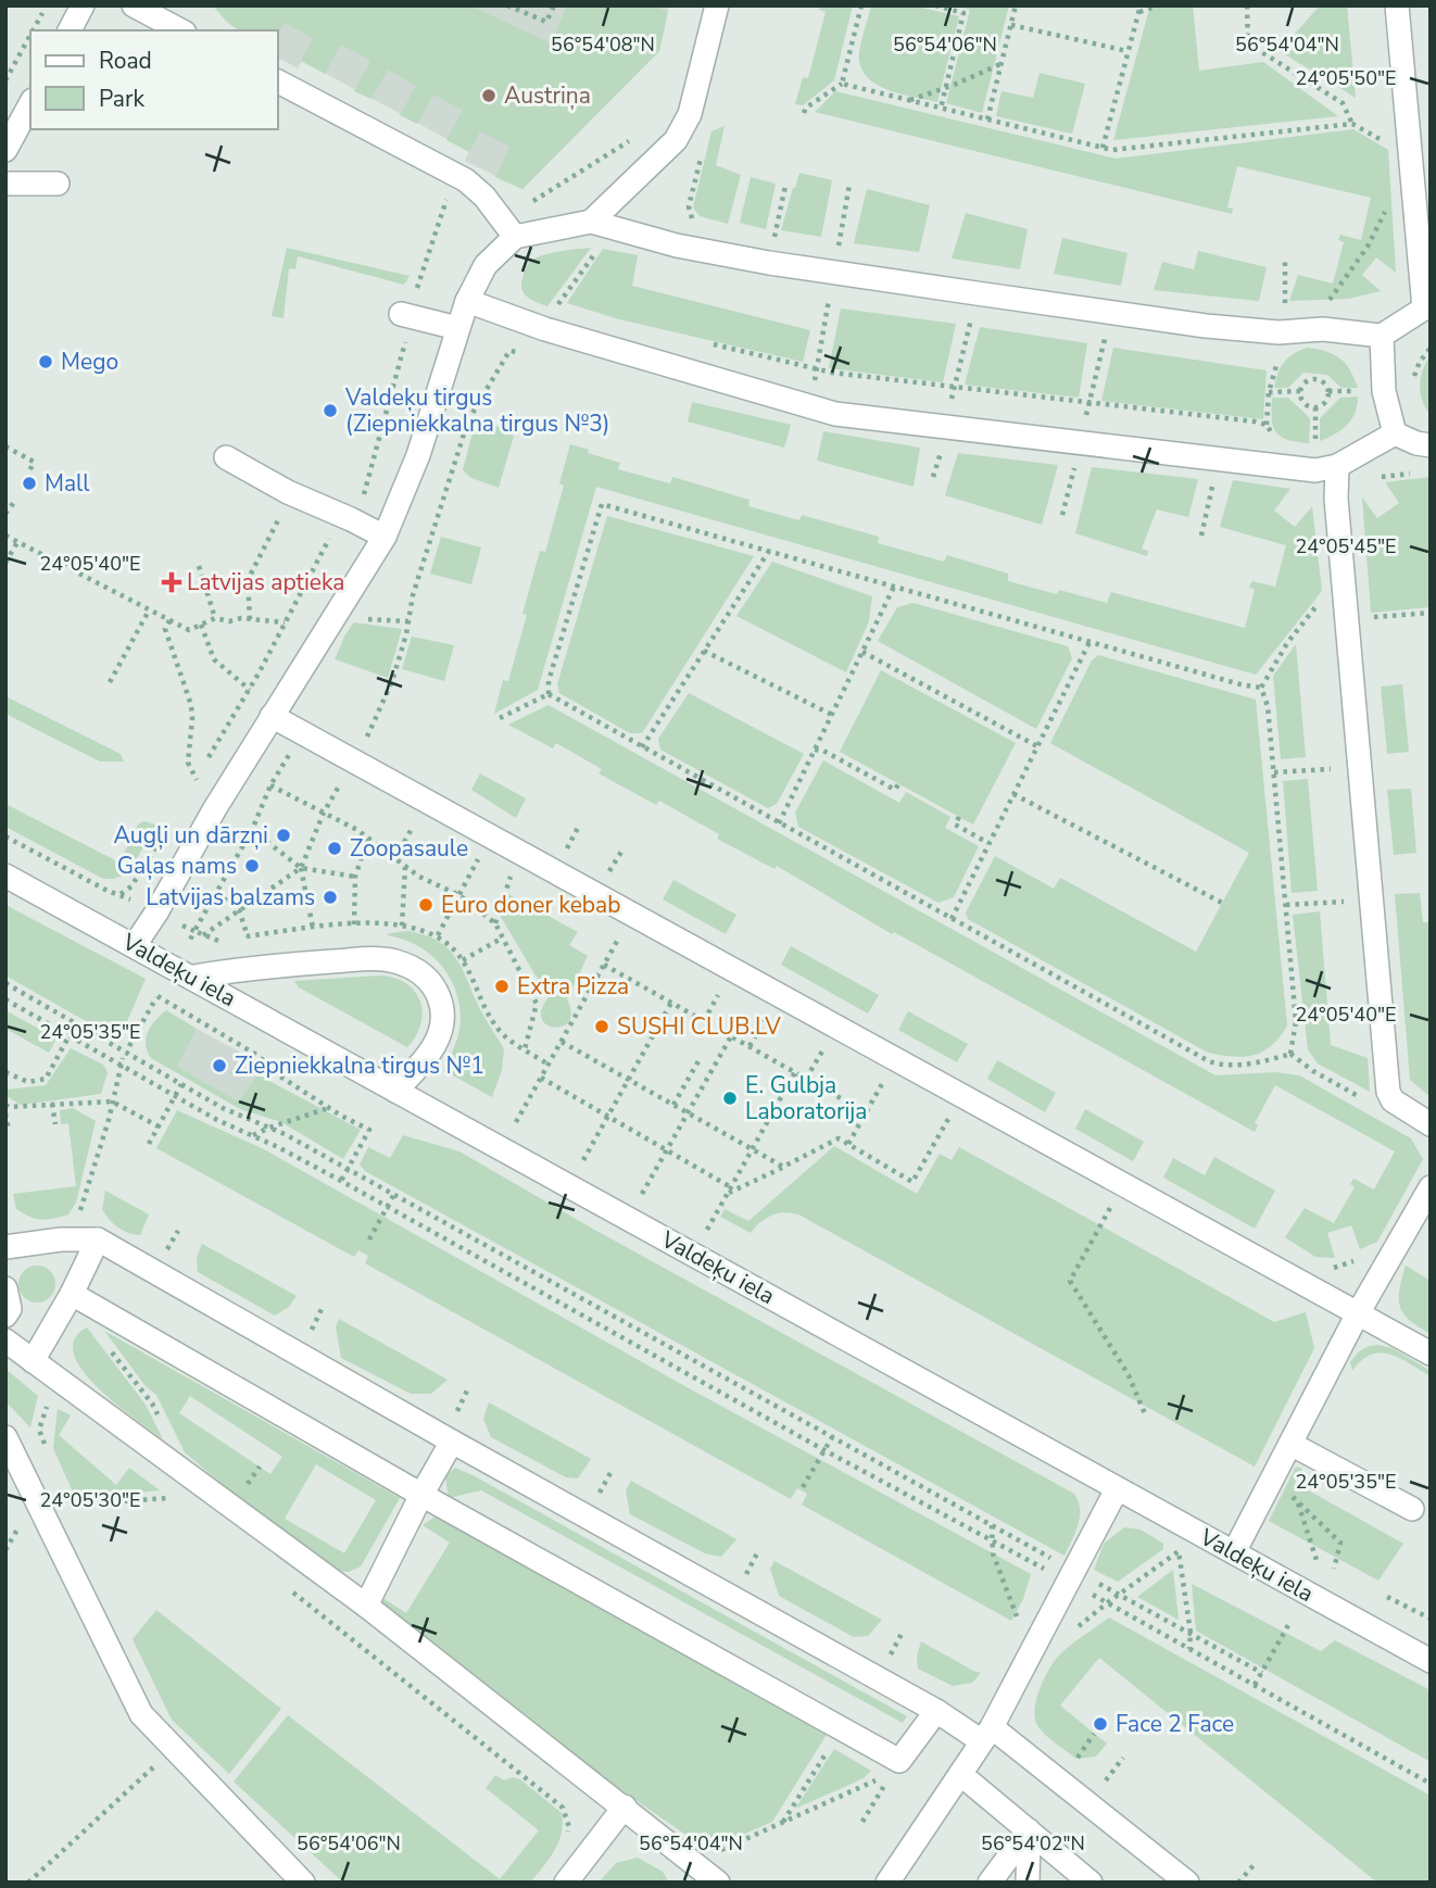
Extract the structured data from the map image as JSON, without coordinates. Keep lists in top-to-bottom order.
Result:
{
  "streets": {
    "street": ["Valdeķu iela"]
  },
  "places": {
    "other": [
      "Austriņa",
      "Mego",
      "Valdeķu tirgus (Ziepniekkalna tirgus №3)",
      "Mall",
      "Augļi un dārzņi",
      "Zoopasaule",
      "Gaļas nams",
      "Latvijas balzams",
      "Euro doner kebab",
      "Extra Pizza",
      "SUSHI CLUB.LV",
      "Ziepniekkalna tirgus №1",
      "E. Gulbja Laboratorija",
      "Face 2 Face"
    ],
    "health": ["Latvijas aptieka"]
  },
  "legend": ["Road", "Park"],
  "coordinates": [
    "56°54'08\"N",
    "56°54'06\"N",
    "56°54'04\"N",
    "24°05'50\"E",
    "24°05'45\"E",
    "24°05'40\"E",
    "24°05'35\"E",
    "24°05'30\"E",
    "56°54'02\"N"
  ]
}
